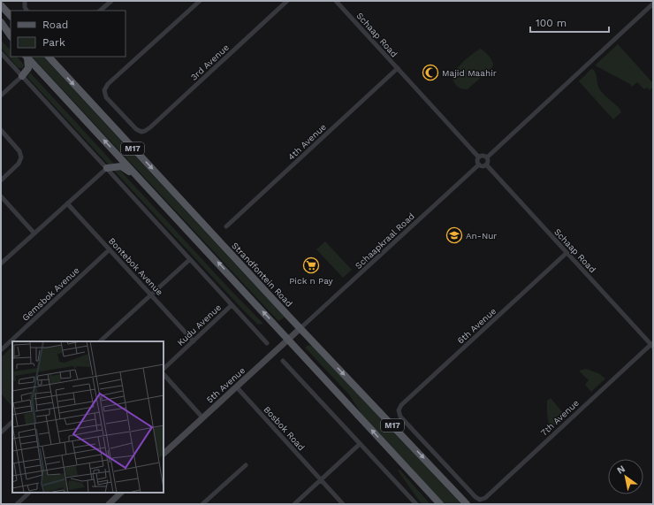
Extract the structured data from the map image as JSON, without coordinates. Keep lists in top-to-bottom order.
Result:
{
  "streets": {
    "main road": ["M17", "Strandfontein Road", "5th Avenue"],
    "street": [
      "Schaap Road",
      "3rd Avenue",
      "4th Avenue",
      "Schaapkraal Road",
      "Bontebok Avenue",
      "Gemsbok Avenue",
      "Kudu Avenue",
      "6th Avenue",
      "7th Avenue",
      "Bosbok Road"
    ]
  },
  "crossings": [
    ["Schaap Road", "4th Avenue"],
    ["Schaap Road", "Schaapkraal Road"],
    ["Schaap Road", "6th Avenue"],
    ["Schaap Road", "7th Avenue"],
    ["M17", "5th Avenue"],
    ["Schaapkraal Road", "Strandfontein Road"],
    ["Schaapkraal Road", "5th Avenue"],
    ["Bontebok Avenue", "Gemsbok Avenue"],
    ["Bontebok Avenue", "Kudu Avenue"],
    ["Strandfontein Road", "5th Avenue"],
    ["6th Avenue", "7th Avenue"],
    ["5th Avenue", "Bosbok Road"]
  ],
  "places": {
    "mosque": ["Majid Maahir"],
    "school or university": ["An-Nur"],
    "supermarket": ["Pick n Pay"]
  },
  "legend": ["Road", "Park"],
  "scale_bar": "100 m",
  "north": "top left"
}
